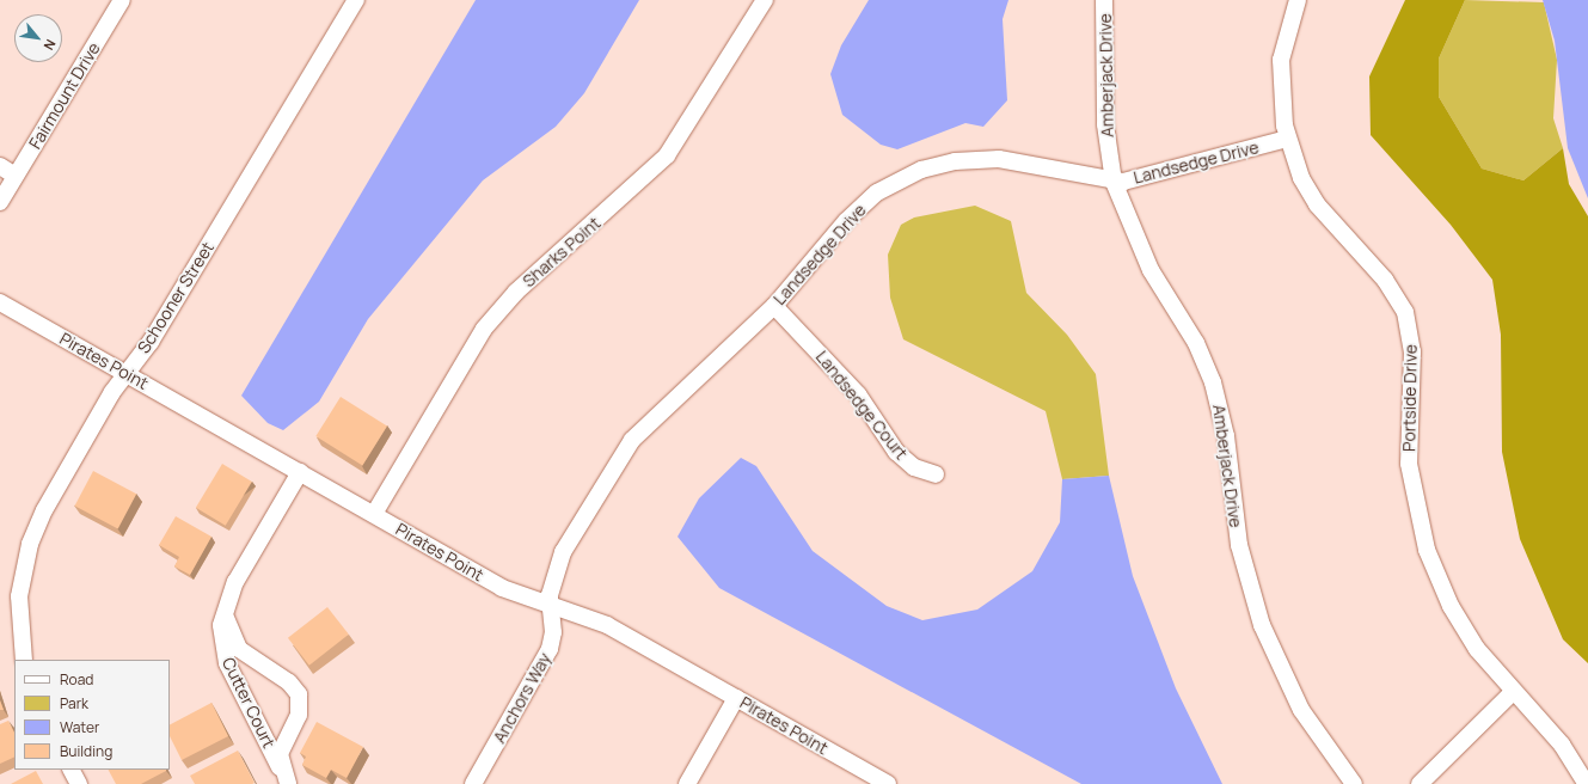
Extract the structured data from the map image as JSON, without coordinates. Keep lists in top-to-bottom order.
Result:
{
  "streets": {
    "street": [
      "Amberjack Drive",
      "Fairmount Drive",
      "Landsedge Drive",
      "Sharks Point",
      "Schooner Street",
      "Pirates Point",
      "Portside Drive",
      "Landsedge Court",
      "Anchors Way",
      "Cutter Court"
    ]
  },
  "crossings": [
    ["Amberjack Drive", "Landsedge Drive"],
    ["Landsedge Drive", "Pirates Point"],
    ["Landsedge Drive", "Portside Drive"],
    ["Landsedge Drive", "Landsedge Court"],
    ["Landsedge Drive", "Anchors Way"],
    ["Sharks Point", "Pirates Point"],
    ["Schooner Street", "Pirates Point"],
    ["Pirates Point", "Anchors Way"],
    ["Pirates Point", "Cutter Court"]
  ],
  "legend": [
    "Road",
    "Park",
    "Water",
    "Building"
  ],
  "north": "bottom right"
}
